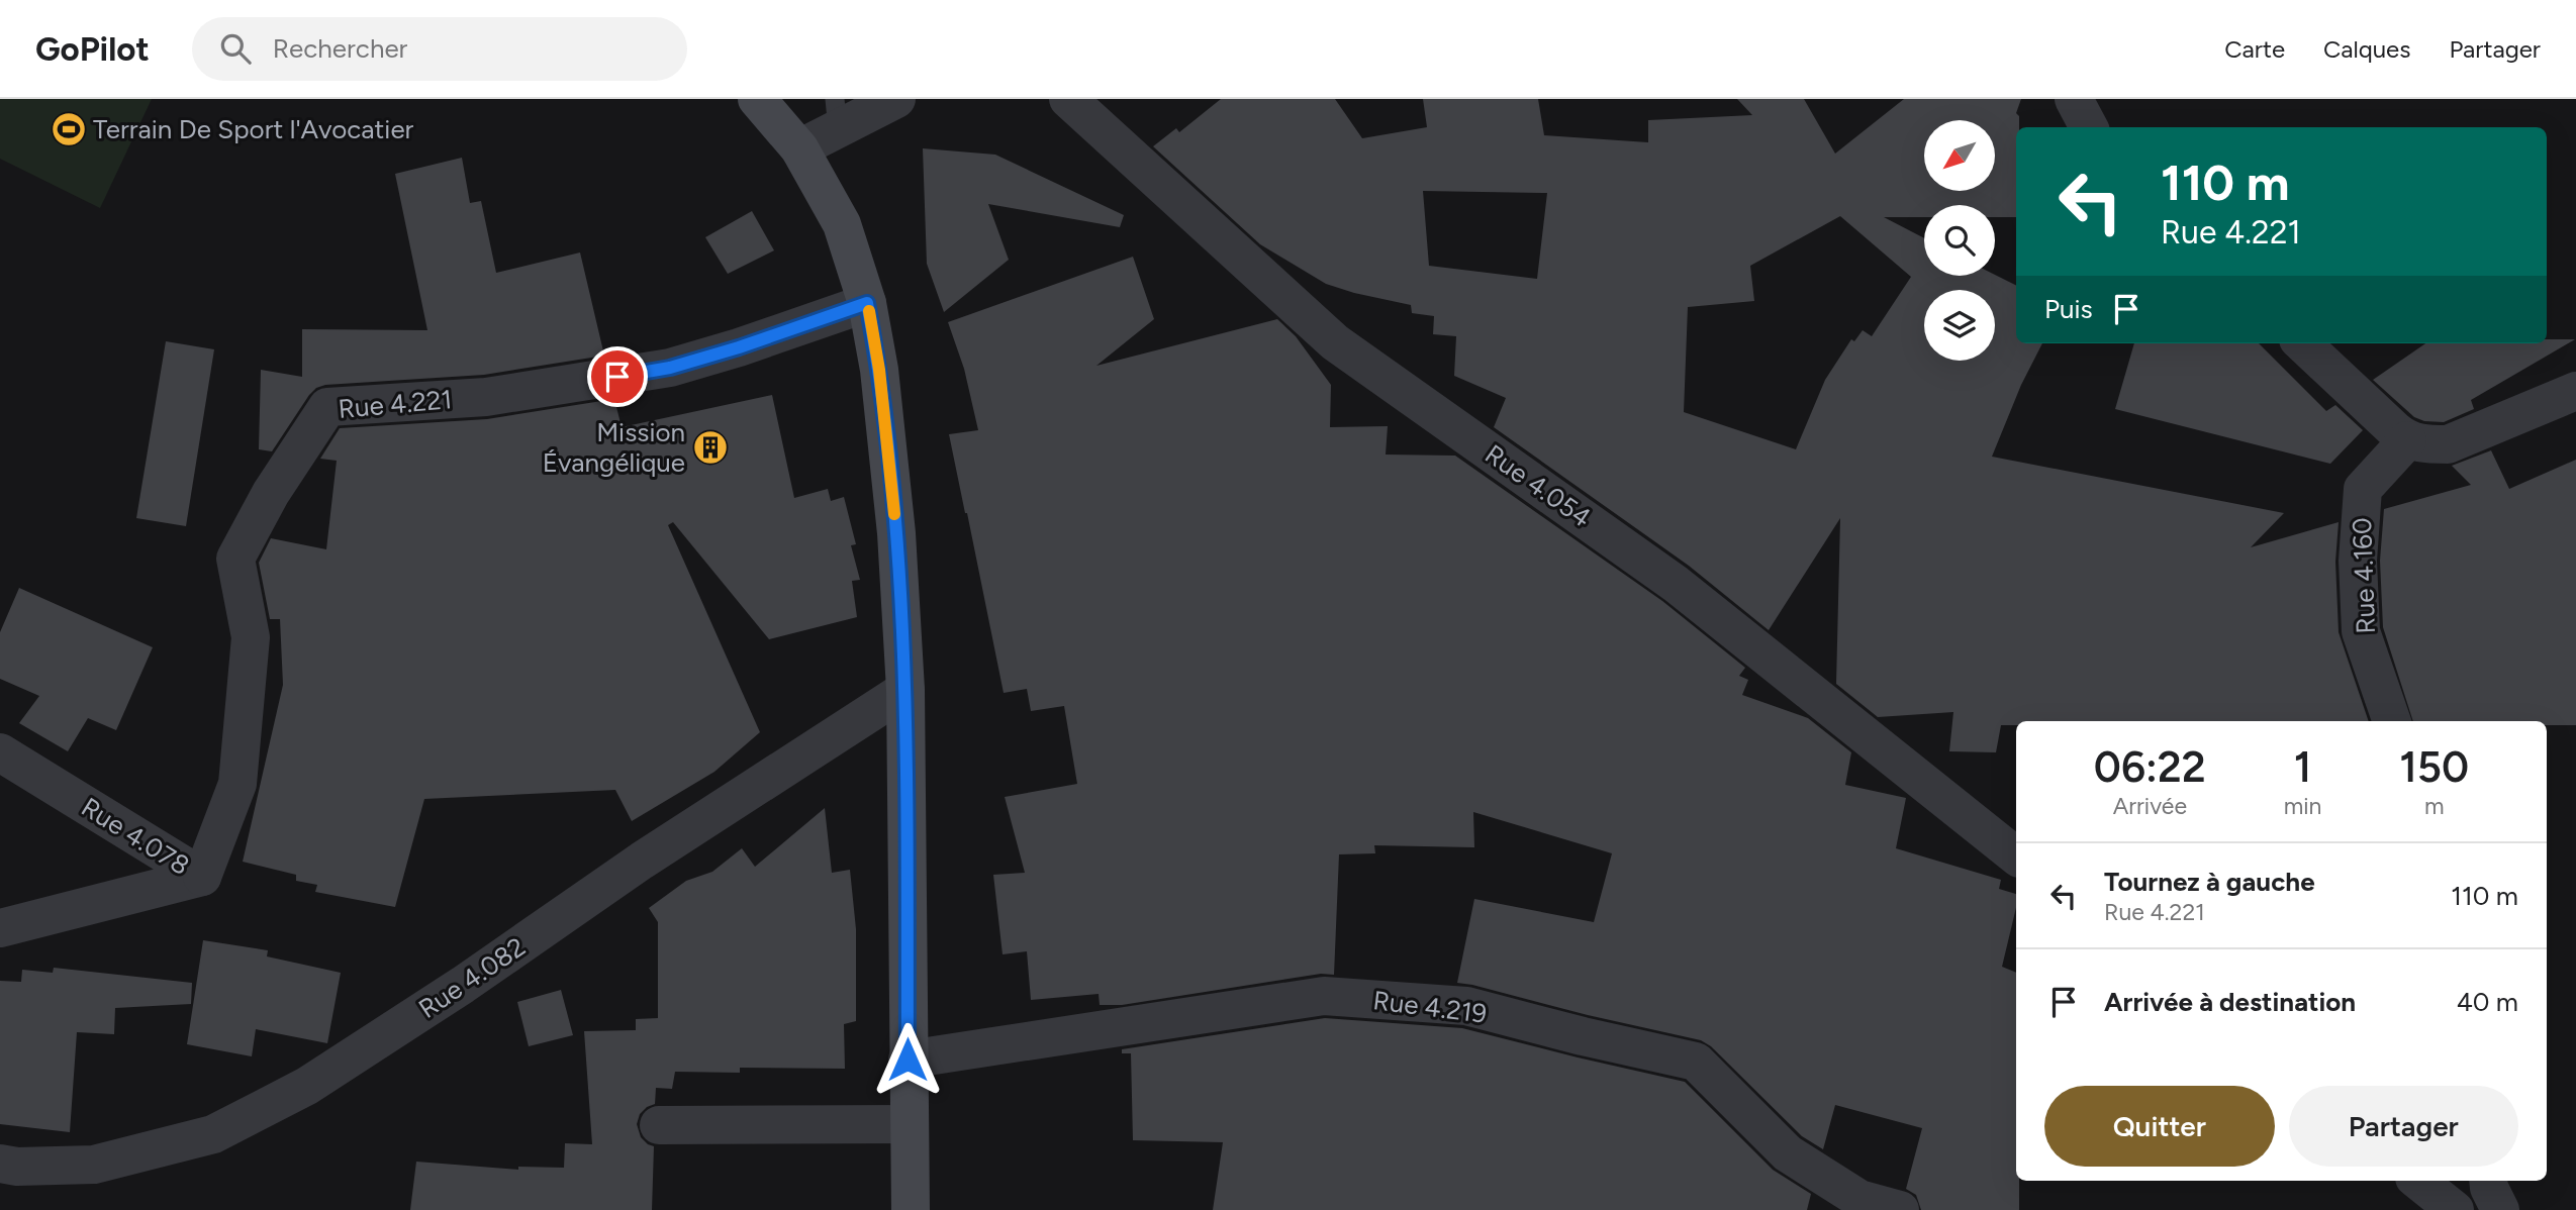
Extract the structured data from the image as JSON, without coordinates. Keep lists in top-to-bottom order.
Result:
{
  "streets": {
    "street": [
      "Rue 4.221",
      "Rue 4.054",
      "Rue 4.160",
      "Rue 4.078",
      "Rue 4.082",
      "Rue 4.219"
    ]
  },
  "crossings": [
    ["Rue 4.221", "Rue 4.078"]
  ],
  "places": {
    "sports": ["Terrain De Sport l'Avocatier"],
    "building": ["Mission Évangélique"]
  },
  "north": "bottom left",
  "page": {
    "header": "GoPilot",
    "search": "Rechercher",
    "nav": ["Carte", "Calques", "Partager"],
    "turn": ["110 m", "Rue 4.221"],
    "then": "Puis",
    "eta": [
      "06:22",
      "Arrivée",
      "1",
      "min",
      "150",
      "m"
    ],
    "list": [
      {
        "name": "Tournez à gauche",
        "note": "Rue 4.221",
        "value": "110 m"
      },
      {
        "name": "Arrivée à destination",
        "value": "40 m"
      }
    ],
    "buttons": ["Quitter", "Partager"]
  }
}
